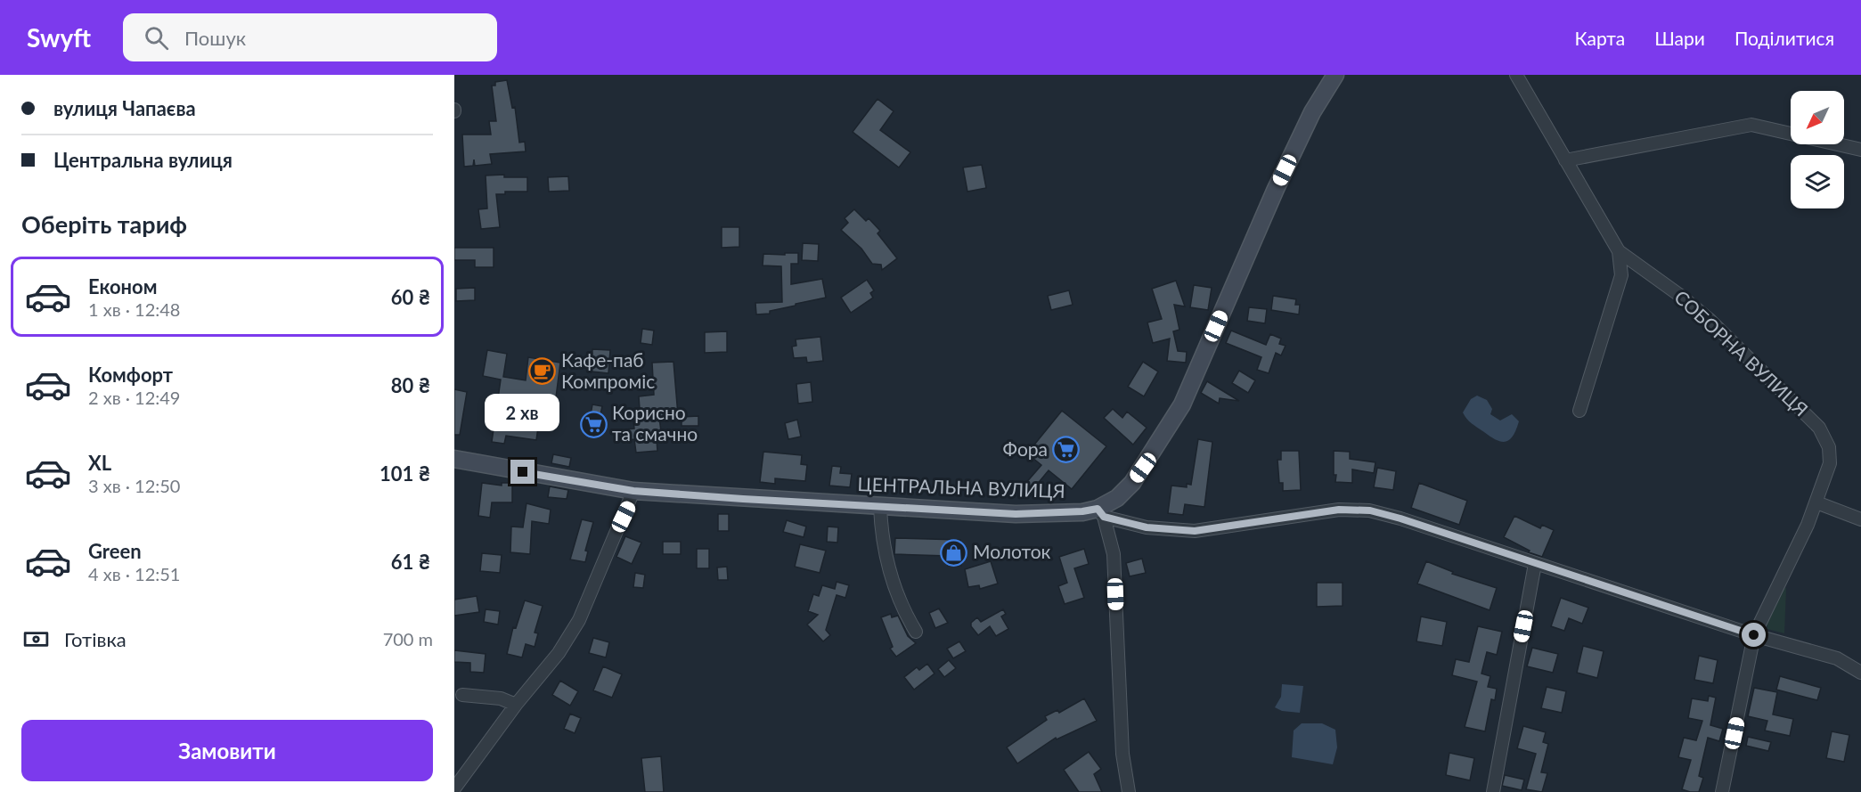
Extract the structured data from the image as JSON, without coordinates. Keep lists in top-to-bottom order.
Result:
{
  "streets": {
    "street": ["СОБОРНА ВУЛИЦЯ", "ЦЕНТРАЛЬНА ВУЛИЦЯ"]
  },
  "places": {
    "cafe": ["Кафе-паб Компроміс"],
    "supermarket": ["Корисно та смачно", "Фора"],
    "shop": ["Молоток"]
  },
  "north": "bottom left",
  "page": {
    "header": "Swyft",
    "search": "Пошук",
    "nav": ["Карта", "Шари", "Поділитися"],
    "banner": ["вулиця Чапаєва", "Центральна вулиця"],
    "heading": "Оберіть тариф",
    "list": [
      {
        "name": "Економ",
        "note": "1 хв · 12:48",
        "value": "60 ₴"
      },
      {
        "name": "Комфорт",
        "note": "2 хв · 12:49",
        "value": "80 ₴"
      },
      {
        "name": "XL",
        "note": "3 хв · 12:50",
        "value": "101 ₴"
      },
      {
        "name": "Green",
        "note": "4 хв · 12:51",
        "value": "61 ₴"
      }
    ],
    "bubble": "2 хв",
    "pay": ["Готівка", "700 m"],
    "buttons": "Замовити"
  }
}
